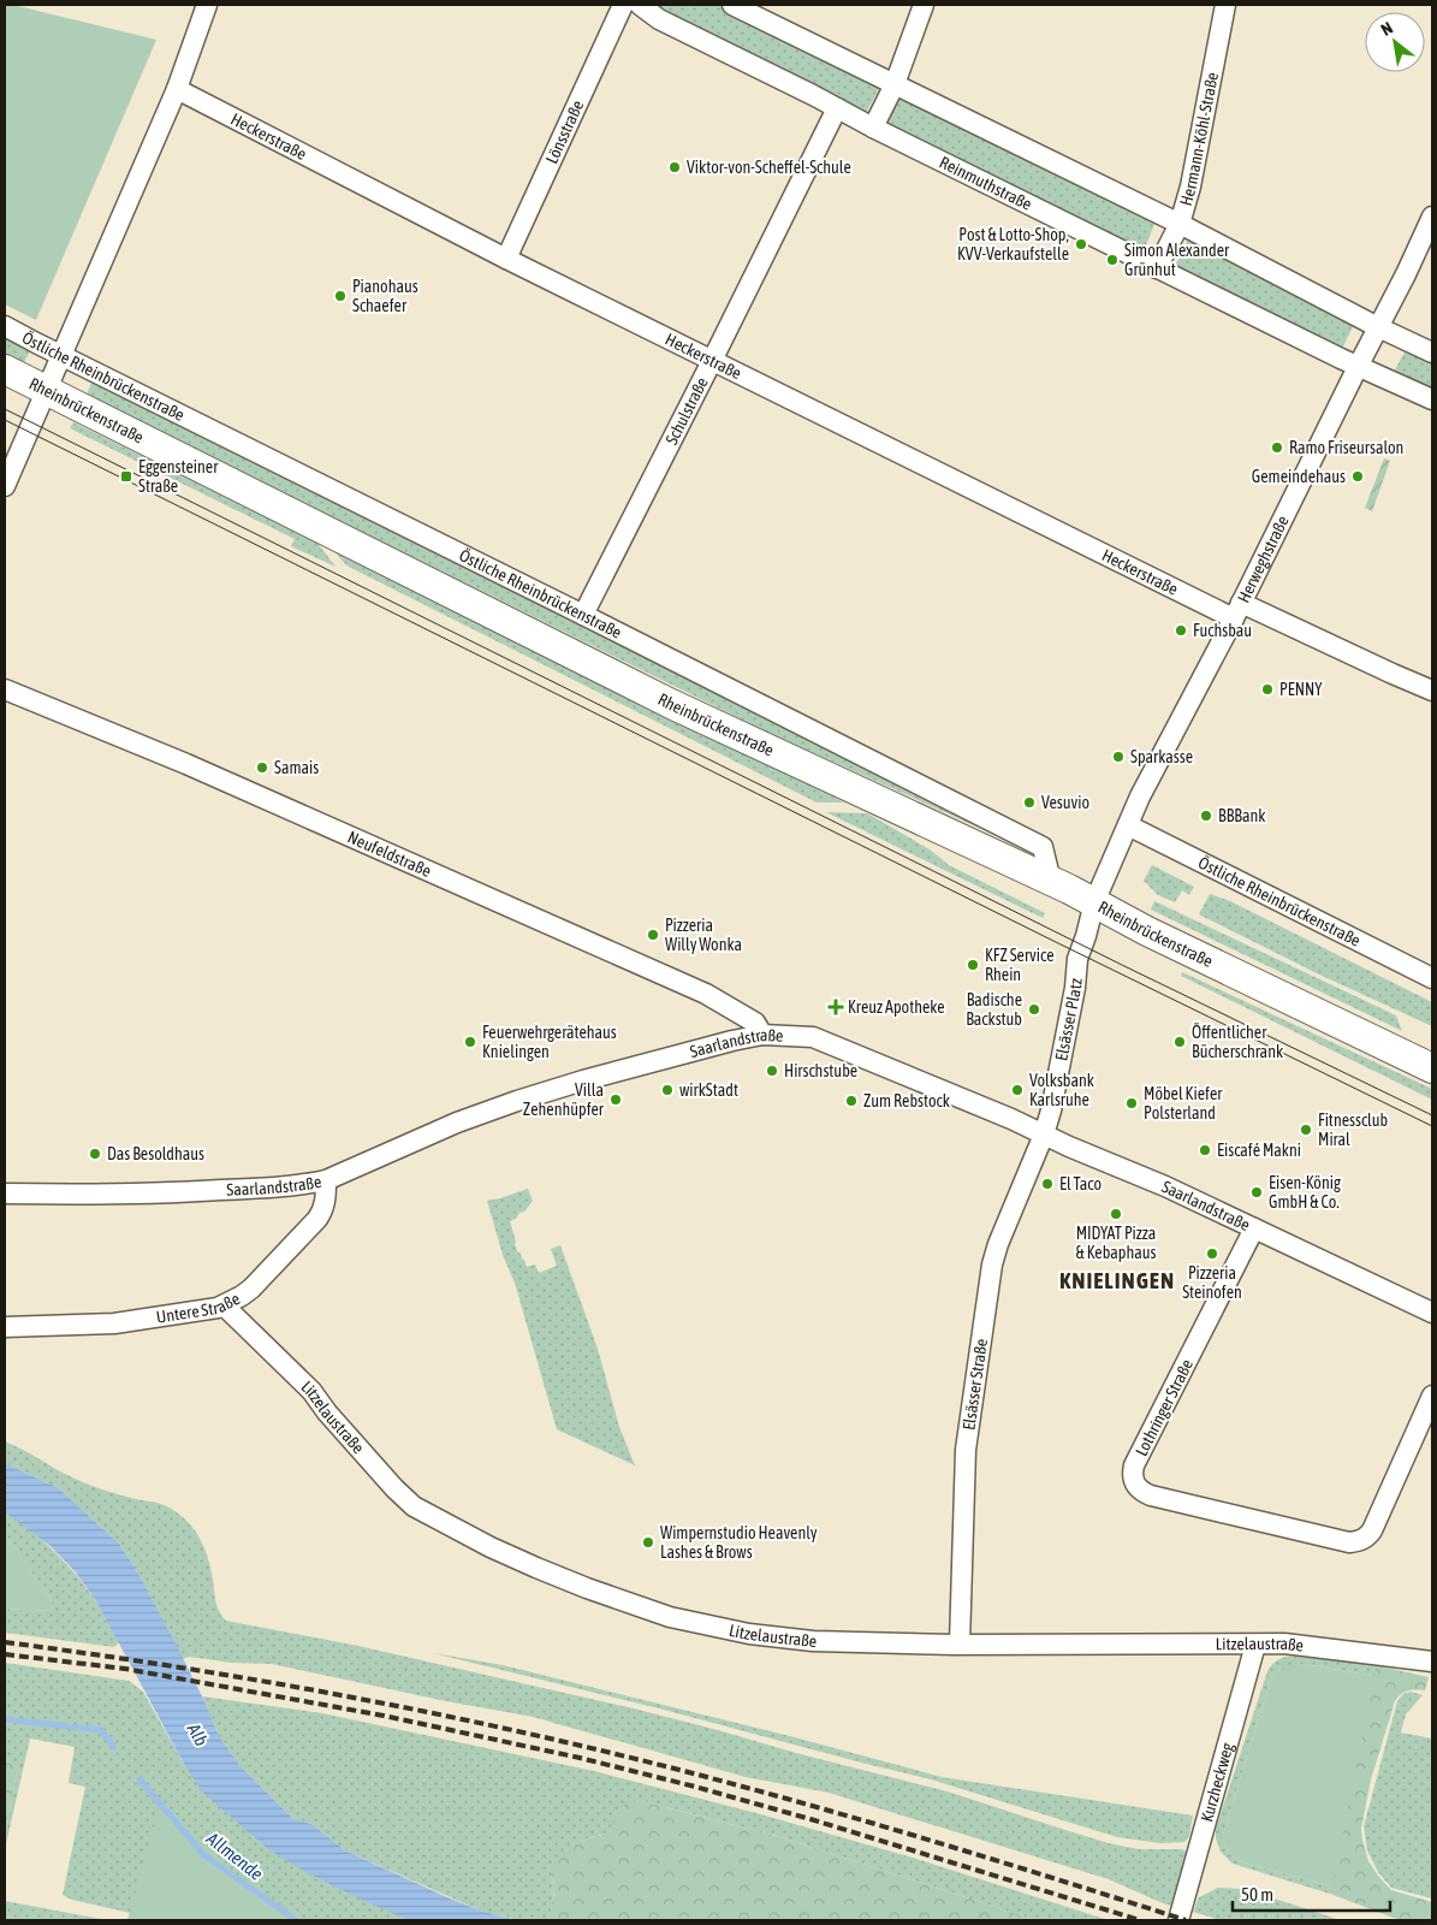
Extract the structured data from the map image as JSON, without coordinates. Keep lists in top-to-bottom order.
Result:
{
  "streets": {
    "main road": ["Rheinbrückenstraße"],
    "street": [
      "Lönsstraße",
      "Heckerstraße",
      "Hermann-Köhl-Straße",
      "Reinmuthstraße",
      "Östliche Rheinbrückenstraße",
      "Schulstraße",
      "Herweghstraße",
      "Neufeldstraße",
      "Elsässer Platz",
      "Saarlandstraße",
      "Untere Straße",
      "Elsässer Straße",
      "Lothringer Straße",
      "Litzelaustraße",
      "Kurzheckweg"
    ]
  },
  "crossings": [
    ["Lönsstraße", "Heckerstraße"],
    ["Heckerstraße", "Schulstraße"],
    ["Heckerstraße", "Herweghstraße"],
    ["Hermann-Köhl-Straße", "Reinmuthstraße"],
    ["Reinmuthstraße", "Schulstraße"],
    ["Reinmuthstraße", "Herweghstraße"],
    ["Östliche Rheinbrückenstraße", "Rheinbrückenstraße"],
    ["Östliche Rheinbrückenstraße", "Schulstraße"],
    ["Östliche Rheinbrückenstraße", "Herweghstraße"],
    ["Rheinbrückenstraße", "Herweghstraße"],
    ["Rheinbrückenstraße", "Elsässer Platz"],
    ["Herweghstraße", "Elsässer Platz"],
    ["Neufeldstraße", "Saarlandstraße"],
    ["Elsässer Platz", "Saarlandstraße"],
    ["Elsässer Platz", "Elsässer Straße"],
    ["Saarlandstraße", "Untere Straße"],
    ["Saarlandstraße", "Elsässer Straße"],
    ["Saarlandstraße", "Lothringer Straße"],
    ["Untere Straße", "Litzelaustraße"],
    ["Elsässer Straße", "Litzelaustraße"],
    ["Litzelaustraße", "Kurzheckweg"]
  ],
  "districts": ["KNIELINGEN"],
  "water": ["Alb", "Allmende"],
  "places": {
    "other": [
      "Viktor-von-Scheffel-Schule",
      "Post & Lotto-Shop, KVV-Verkaufstelle",
      "Simon Alexander Grünhut",
      "Pianohaus Schaefer",
      "Ramo Friseursalon",
      "Gemeindehaus",
      "Fuchsbau",
      "PENNY",
      "Sparkasse",
      "Samais",
      "Vesuvio",
      "BBBank",
      "Pizzeria Willy Wonka",
      "KFZ Service Rhein",
      "Badische Backstub",
      "Feuerwehrgerätehaus Knielingen",
      "Öffentlicher Bücherschrank",
      "Hirschstube",
      "wirkStadt",
      "Volksbank Karlsruhe",
      "Villa Zehenhüpfer",
      "Zum Rebstock",
      "Möbel Kiefer Polsterland",
      "Fitnessclub Miral",
      "Eiscafé Makni",
      "Das Besoldhaus",
      "El Taco",
      "Eisen-König GmbH & Co.",
      "MIDYAT Pizza & Kebaphaus",
      "Pizzeria Steinofen",
      "Wimpernstudio Heavenly Lashes & Brows"
    ],
    "transit": ["Eggensteiner Straße"],
    "health": ["Kreuz Apotheke"]
  },
  "scale_bar": "50 m",
  "north": "top left"
}
